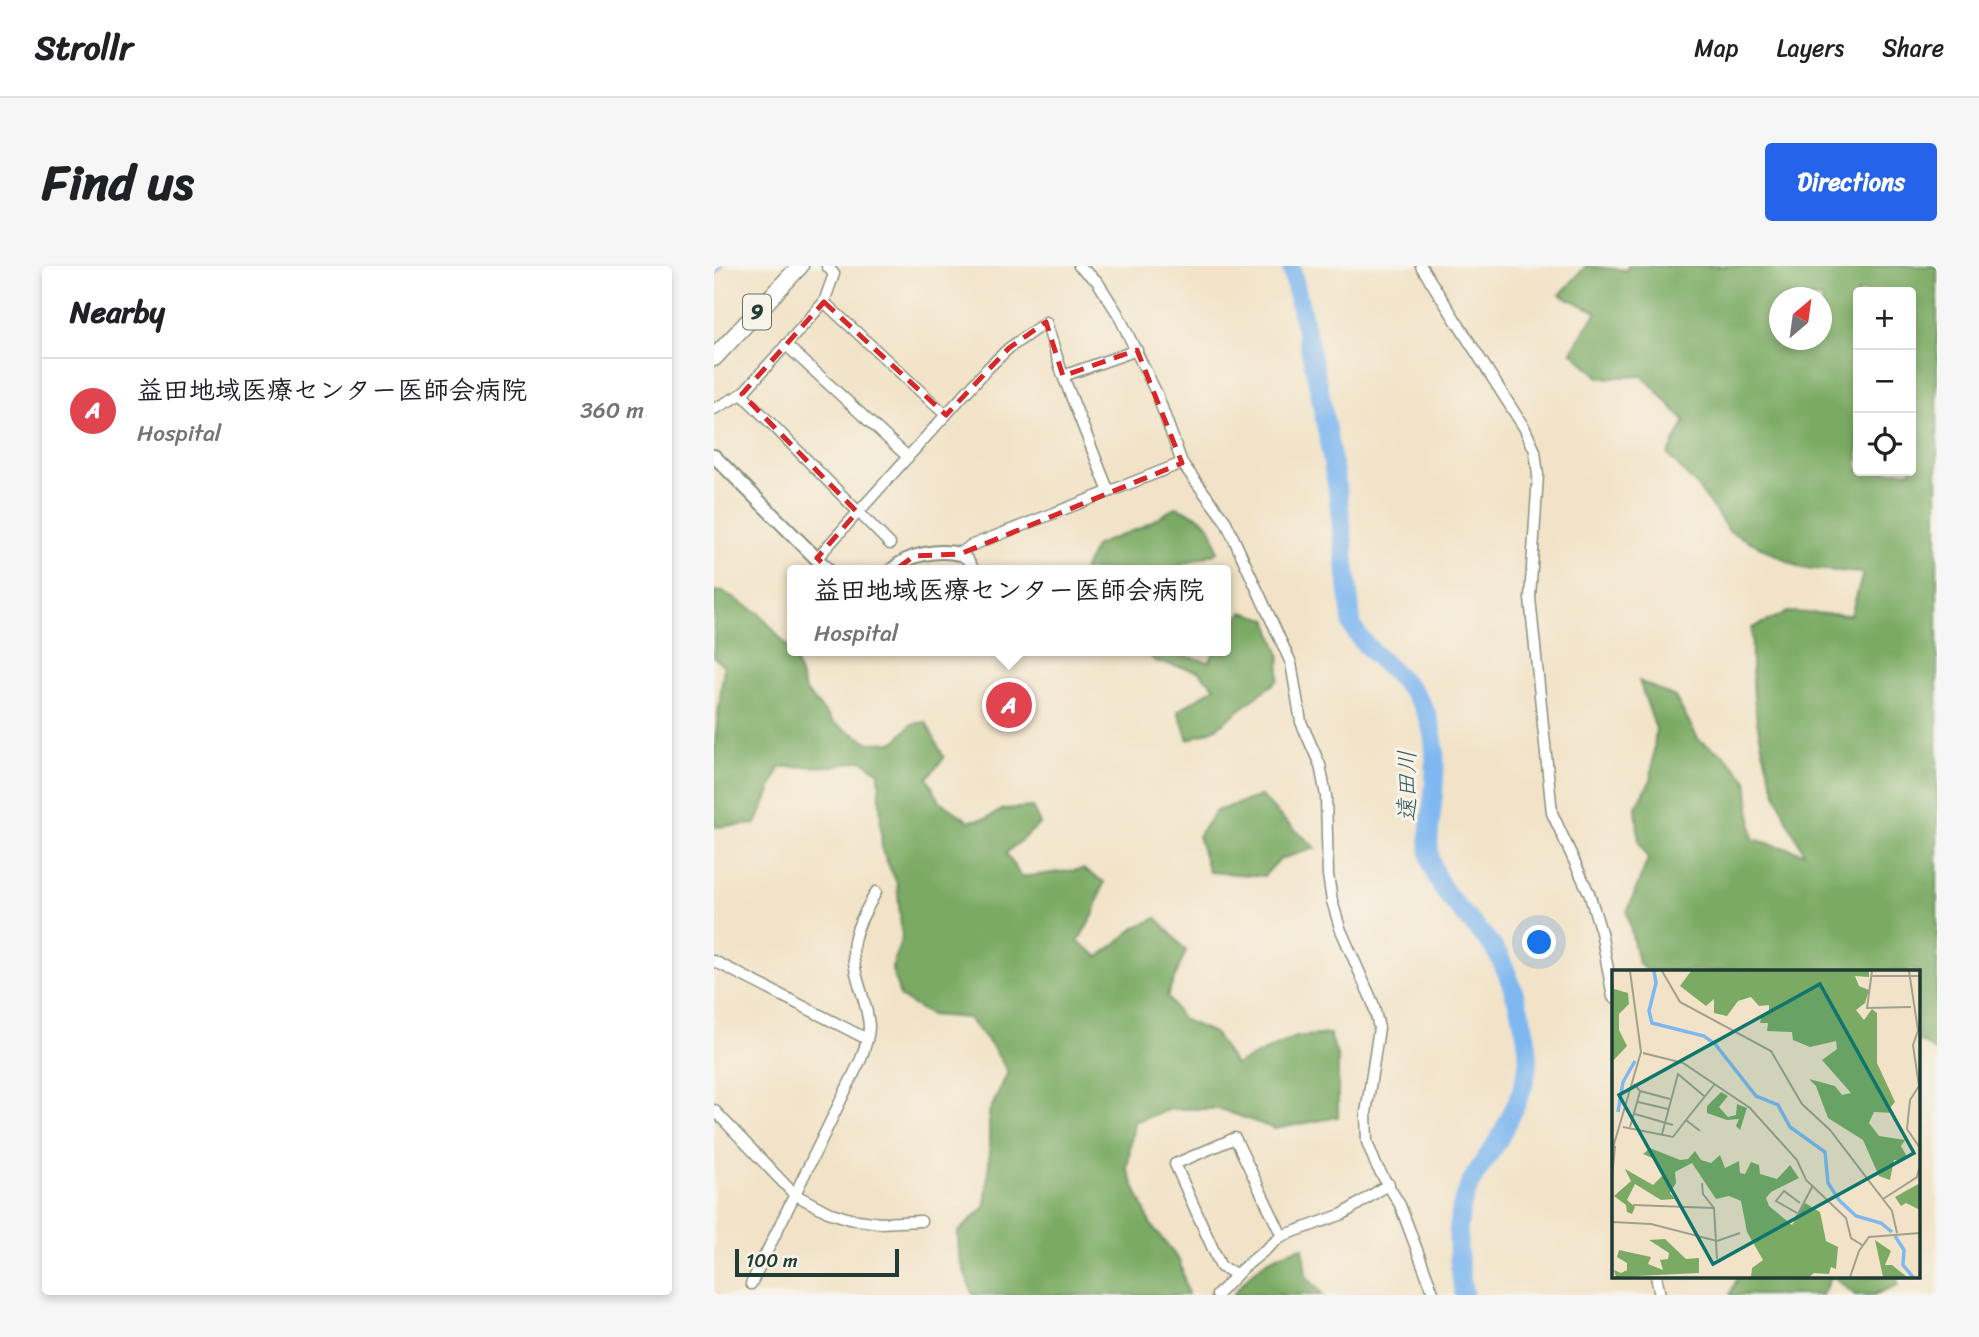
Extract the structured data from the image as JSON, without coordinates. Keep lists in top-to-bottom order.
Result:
{
  "streets": {
    "highway": ["9"]
  },
  "water": ["遠田川"],
  "scale_bar": "100 m",
  "north": "top right",
  "page": {
    "header": "Strollr",
    "nav": ["Map", "Layers", "Share"],
    "title": "Find us",
    "buttons": "Directions",
    "heading": "Nearby",
    "map_buttons": ["+", "−"],
    "list": [
      {
        "mark": "A",
        "name": "益田地域医療センター医師会病院",
        "note": "Hospital",
        "value": "360 m"
      }
    ],
    "popup": ["益田地域医療センター医師会病院", "Hospital"],
    "pins": "A",
    "scale": "100 m"
  }
}
